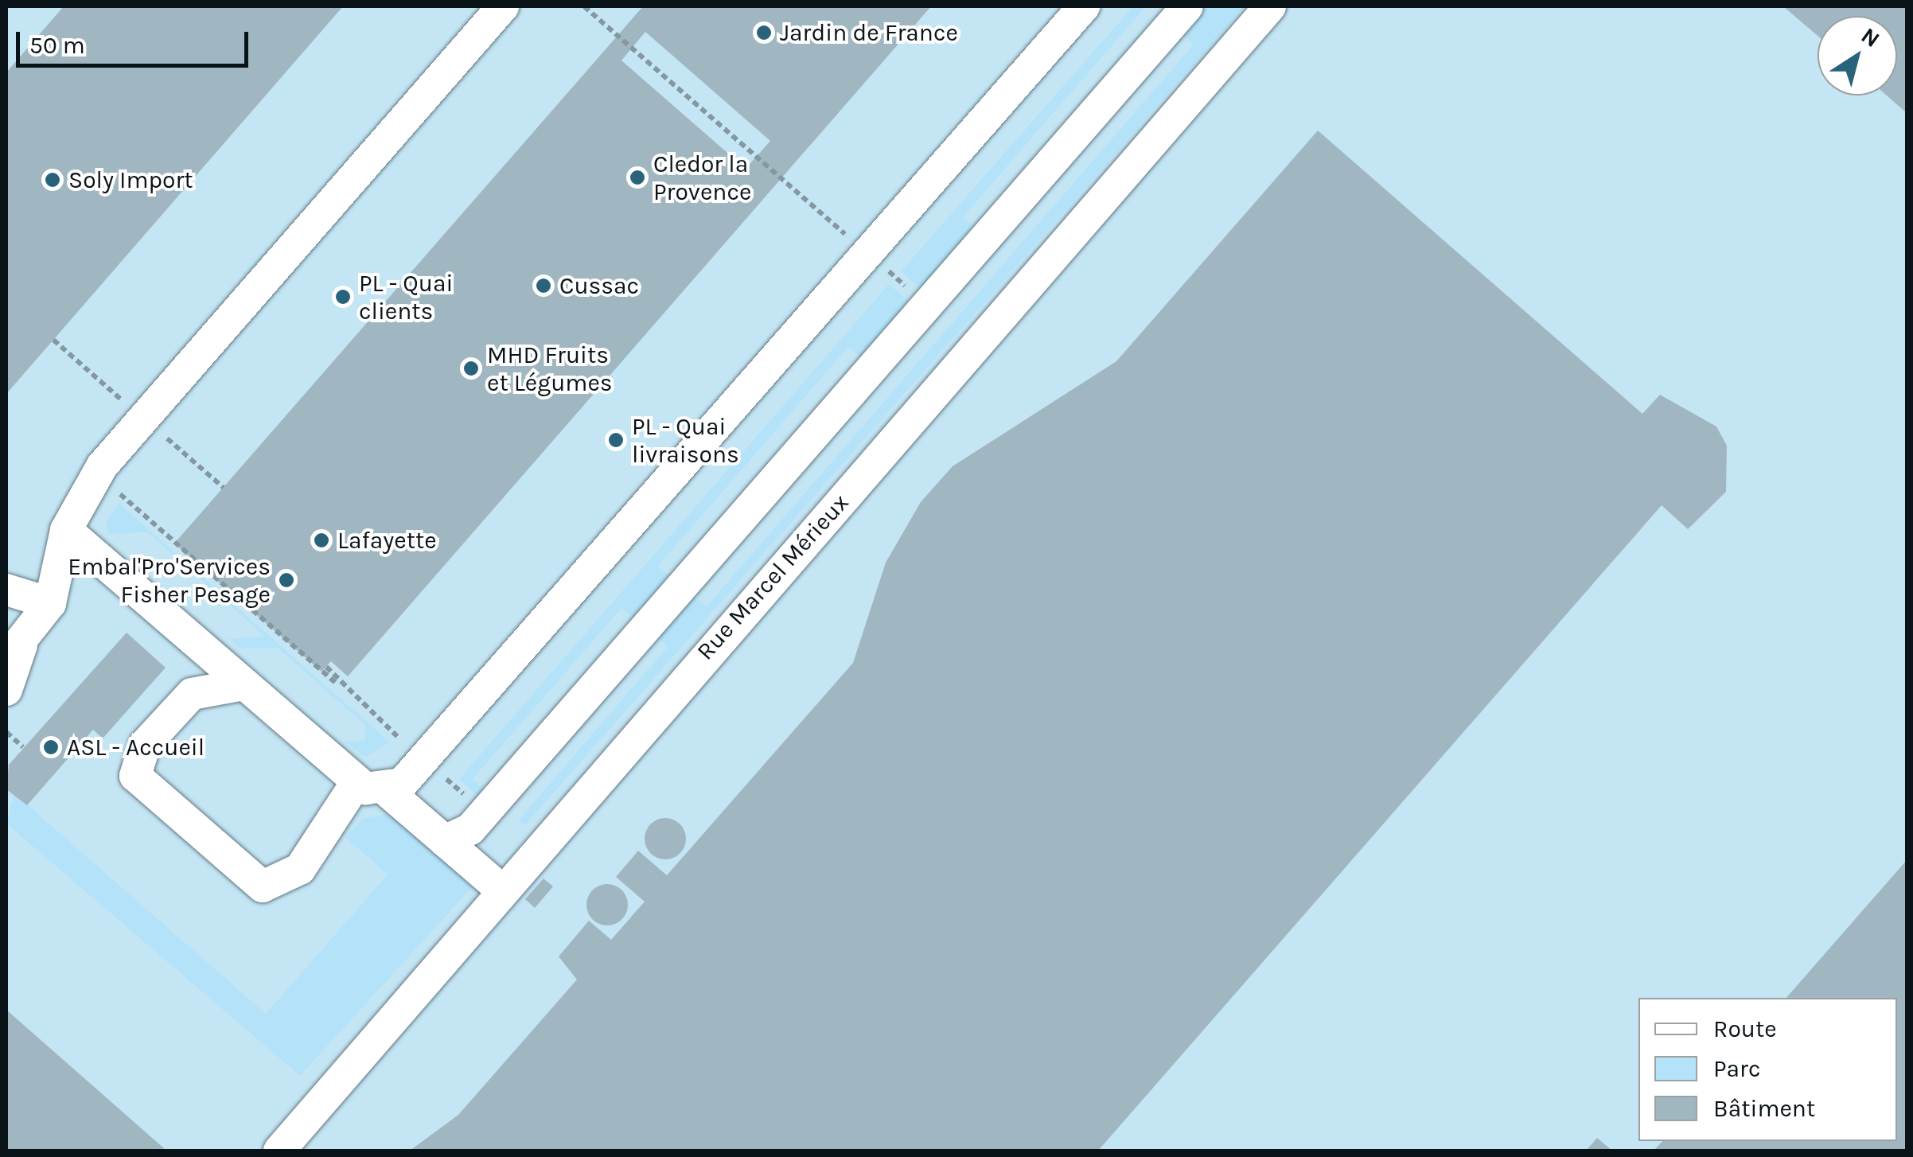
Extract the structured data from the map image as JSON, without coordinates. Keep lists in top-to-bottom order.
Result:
{
  "streets": {
    "street": ["Rue Marcel Mérieux"]
  },
  "places": [
    "Jardin de France",
    "Cledor la Provence",
    "Soly Import",
    "Cussac",
    "PL - Quai clients",
    "MHD Fruits et Légumes",
    "PL - Quai livraisons",
    "Lafayette",
    "Embal'Pro'Services Fisher Pesage",
    "ASL - Accueil"
  ],
  "legend": ["Route", "Parc", "Bâtiment"],
  "scale_bar": "50 m",
  "north": "top right"
}
